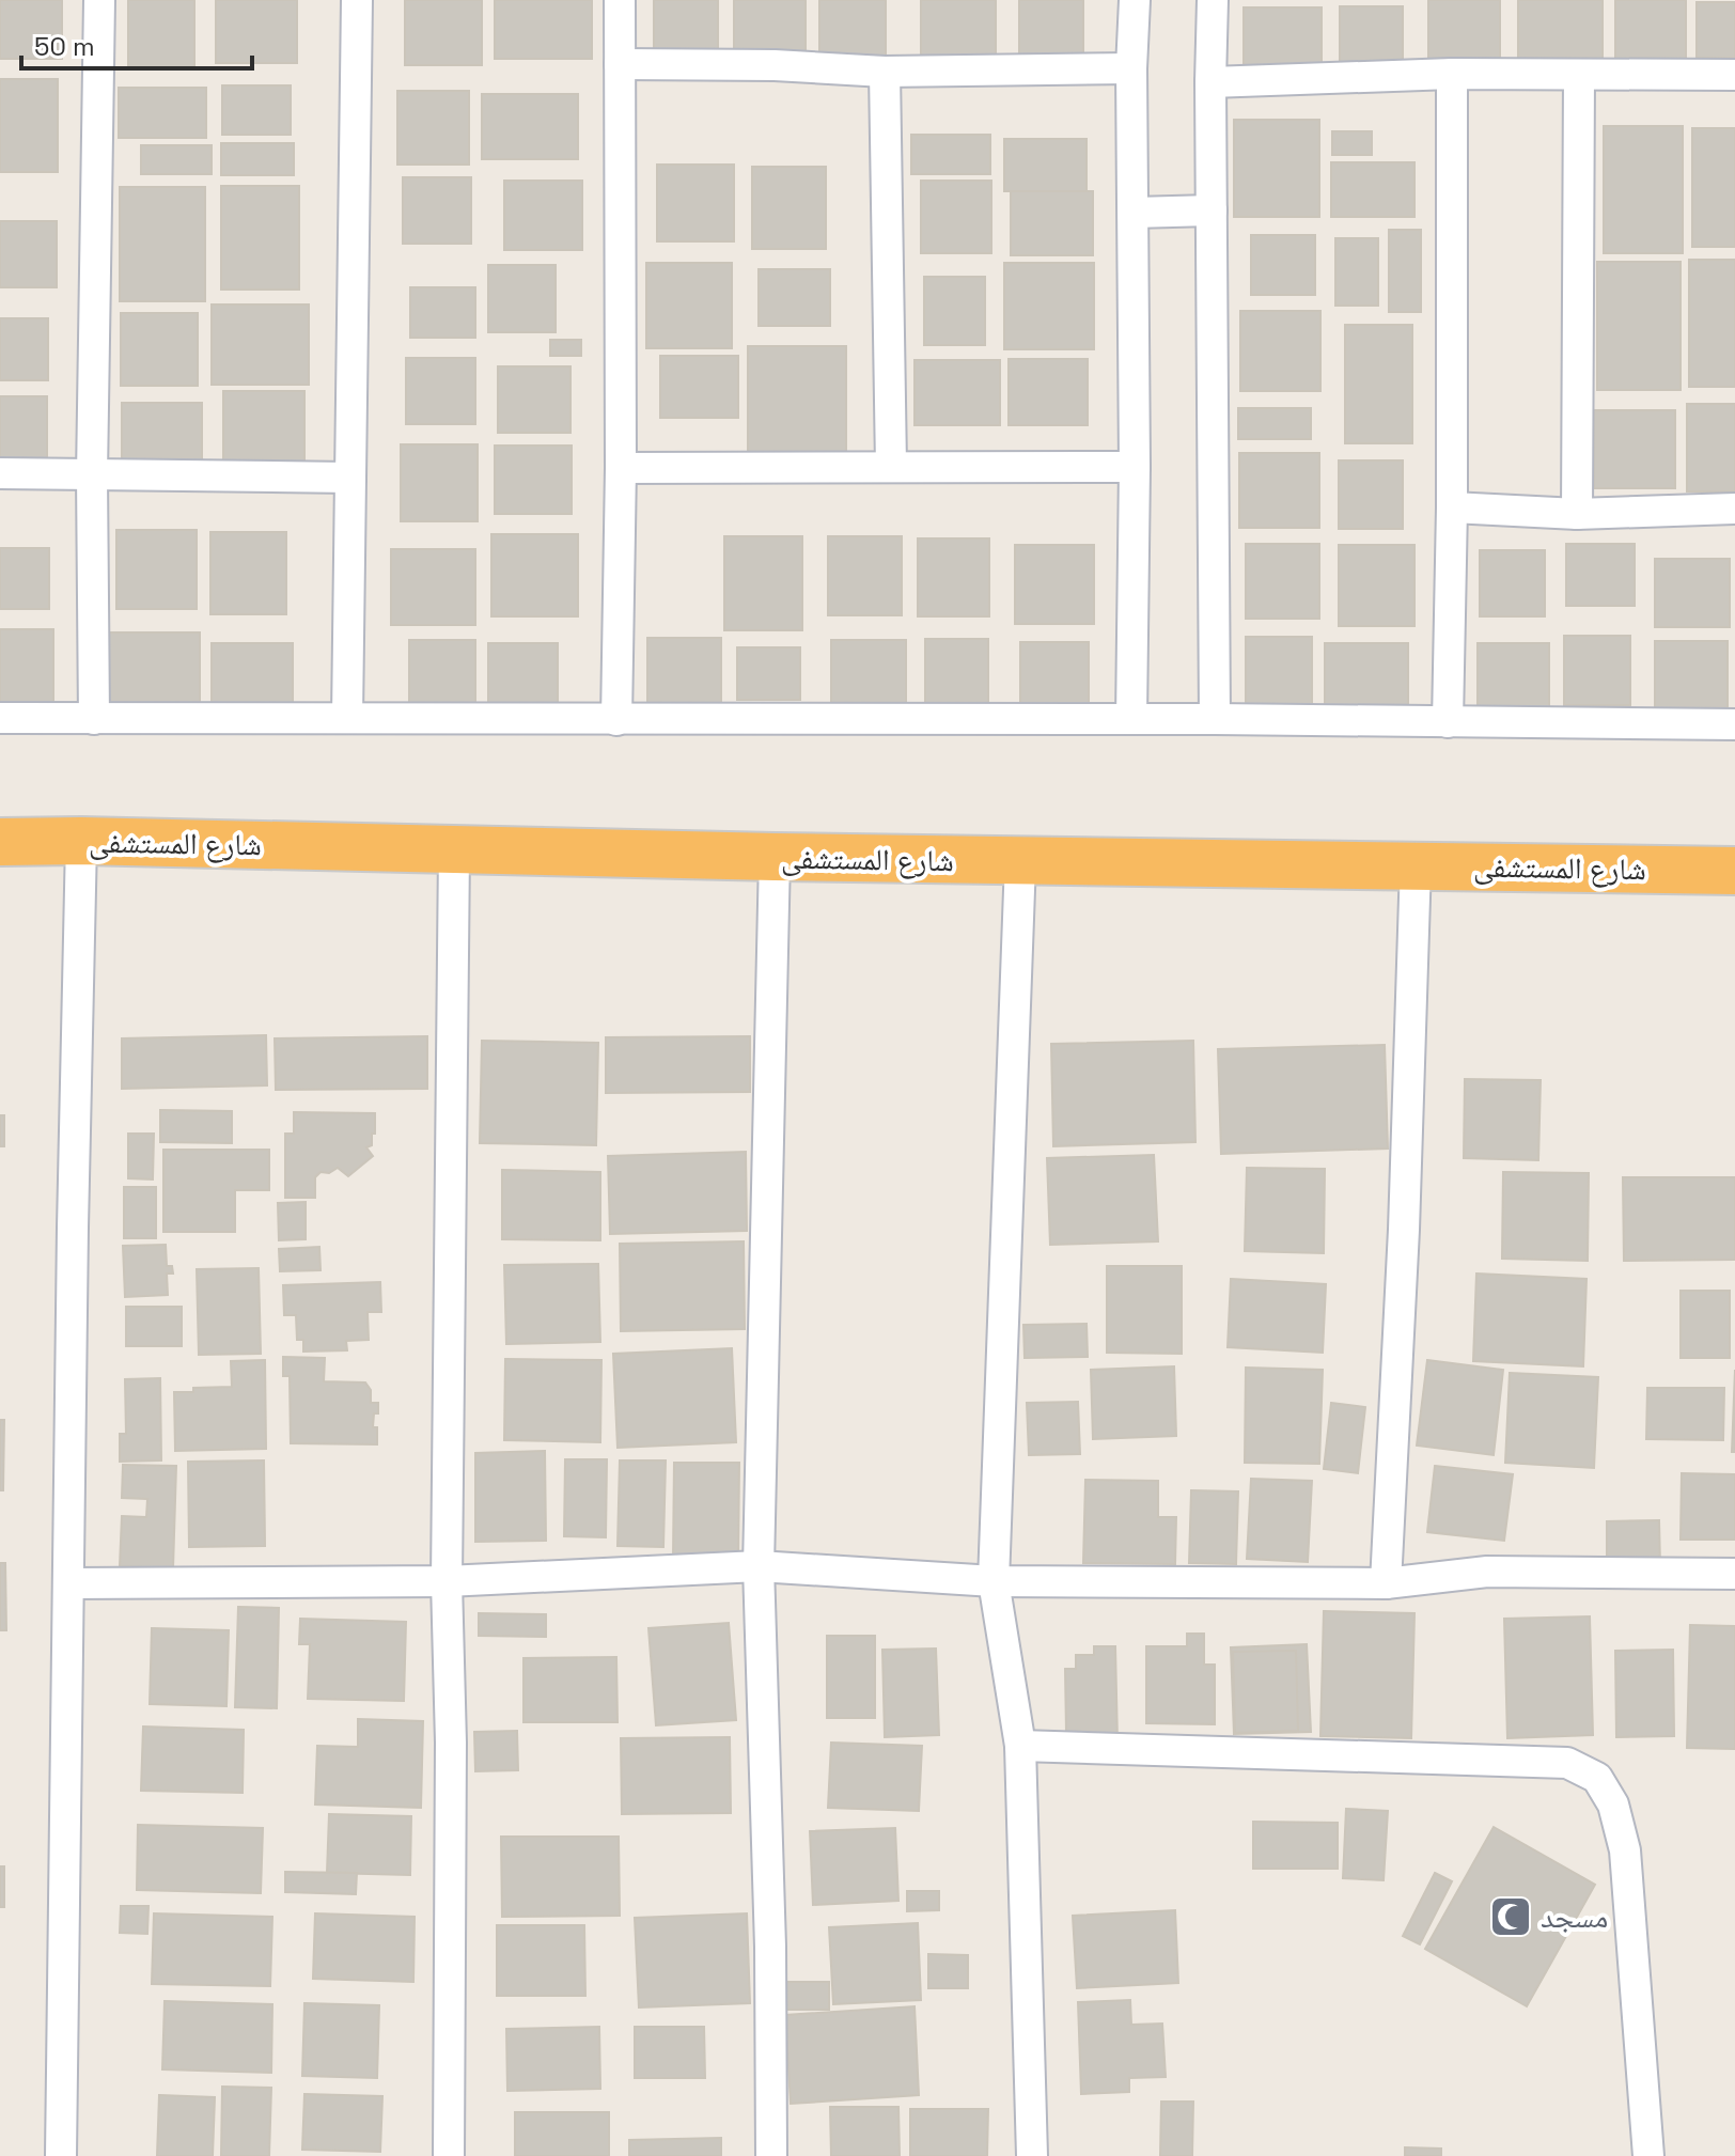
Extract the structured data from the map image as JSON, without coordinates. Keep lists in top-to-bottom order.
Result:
{
  "streets": {
    "highway": ["شارع المستشفى"]
  },
  "places": {
    "mosque": ["مسجد"]
  },
  "scale_bar": "50 m"
}
